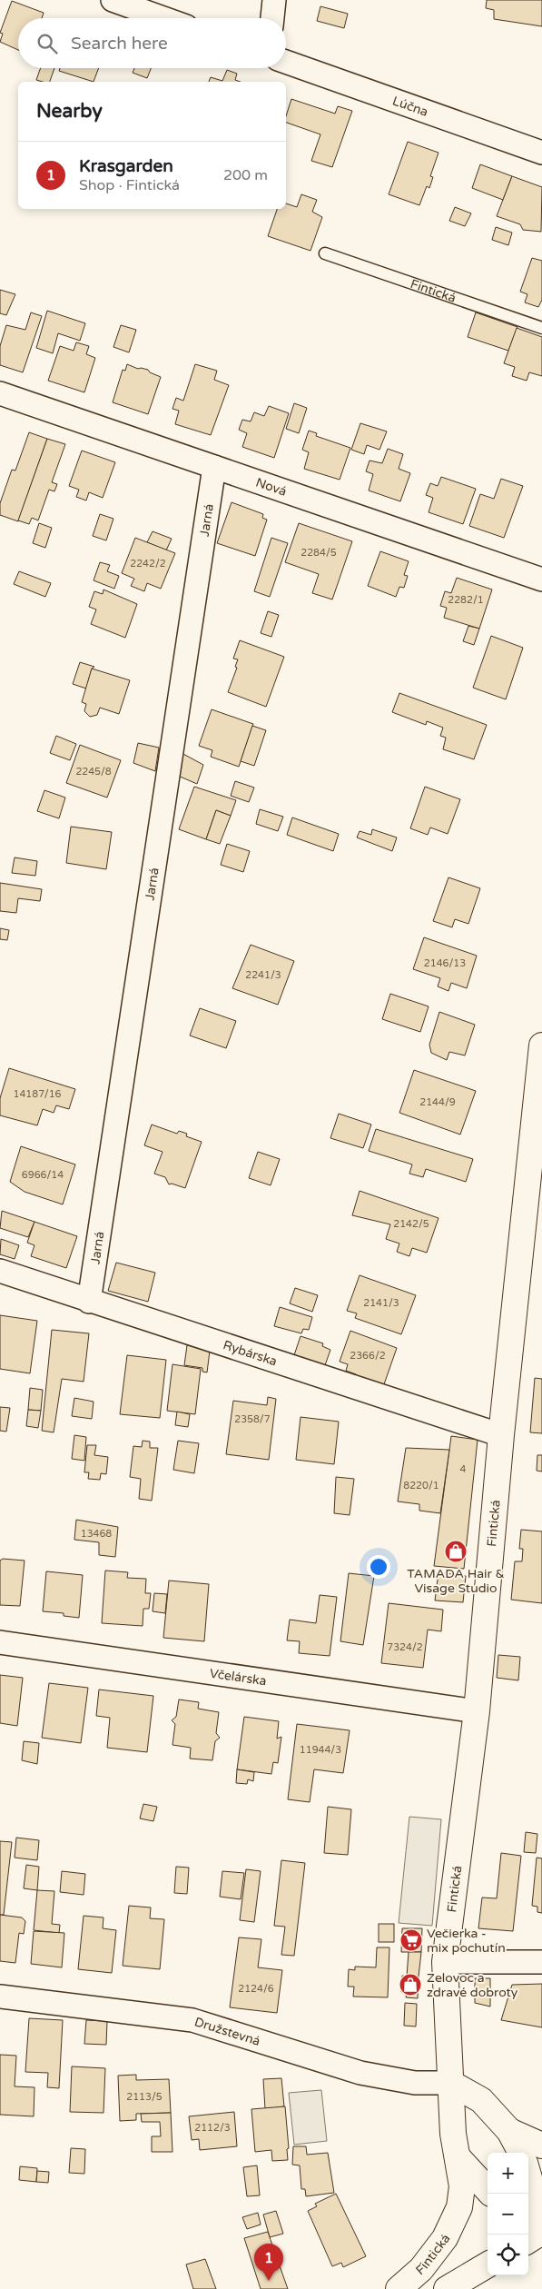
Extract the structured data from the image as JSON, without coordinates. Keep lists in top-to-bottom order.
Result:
{
  "streets": {
    "street": [
      "Lúčna",
      "Fintická",
      "Nová",
      "Jarná",
      "Rybárska",
      "Včelárska",
      "Družstevná"
    ]
  },
  "crossings": [
    ["Fintická", "Rybárska"],
    ["Fintická", "Včelárska"],
    ["Fintická", "Družstevná"],
    ["Nová", "Jarná"],
    ["Jarná", "Rybárska"]
  ],
  "places": {
    "shop": ["TAMADA Hair & Visage Studio", "Zelovoc a zdravé dobroty"],
    "supermarket": ["Večierka - mix pochutín"]
  },
  "house_numbers": [
    "2284/5",
    "2242/2",
    "2282/1",
    "2245/8",
    "2146/13",
    "2241/3",
    "14187/16",
    "2144/9",
    "6966/14",
    "2142/5",
    "2141/3",
    "2366/2",
    "2358/7",
    "4",
    "8220/1",
    "13468",
    "7324/2",
    "11944/3",
    "2124/6",
    "2113/5",
    "2112/3"
  ],
  "page": {
    "search": "Search here",
    "heading": "Nearby",
    "list": [
      {
        "mark": "1",
        "name": "Krasgarden",
        "note": "Shop · Fintická",
        "value": "200 m"
      }
    ],
    "map_buttons": ["+", "−"],
    "pins": "1"
  }
}
